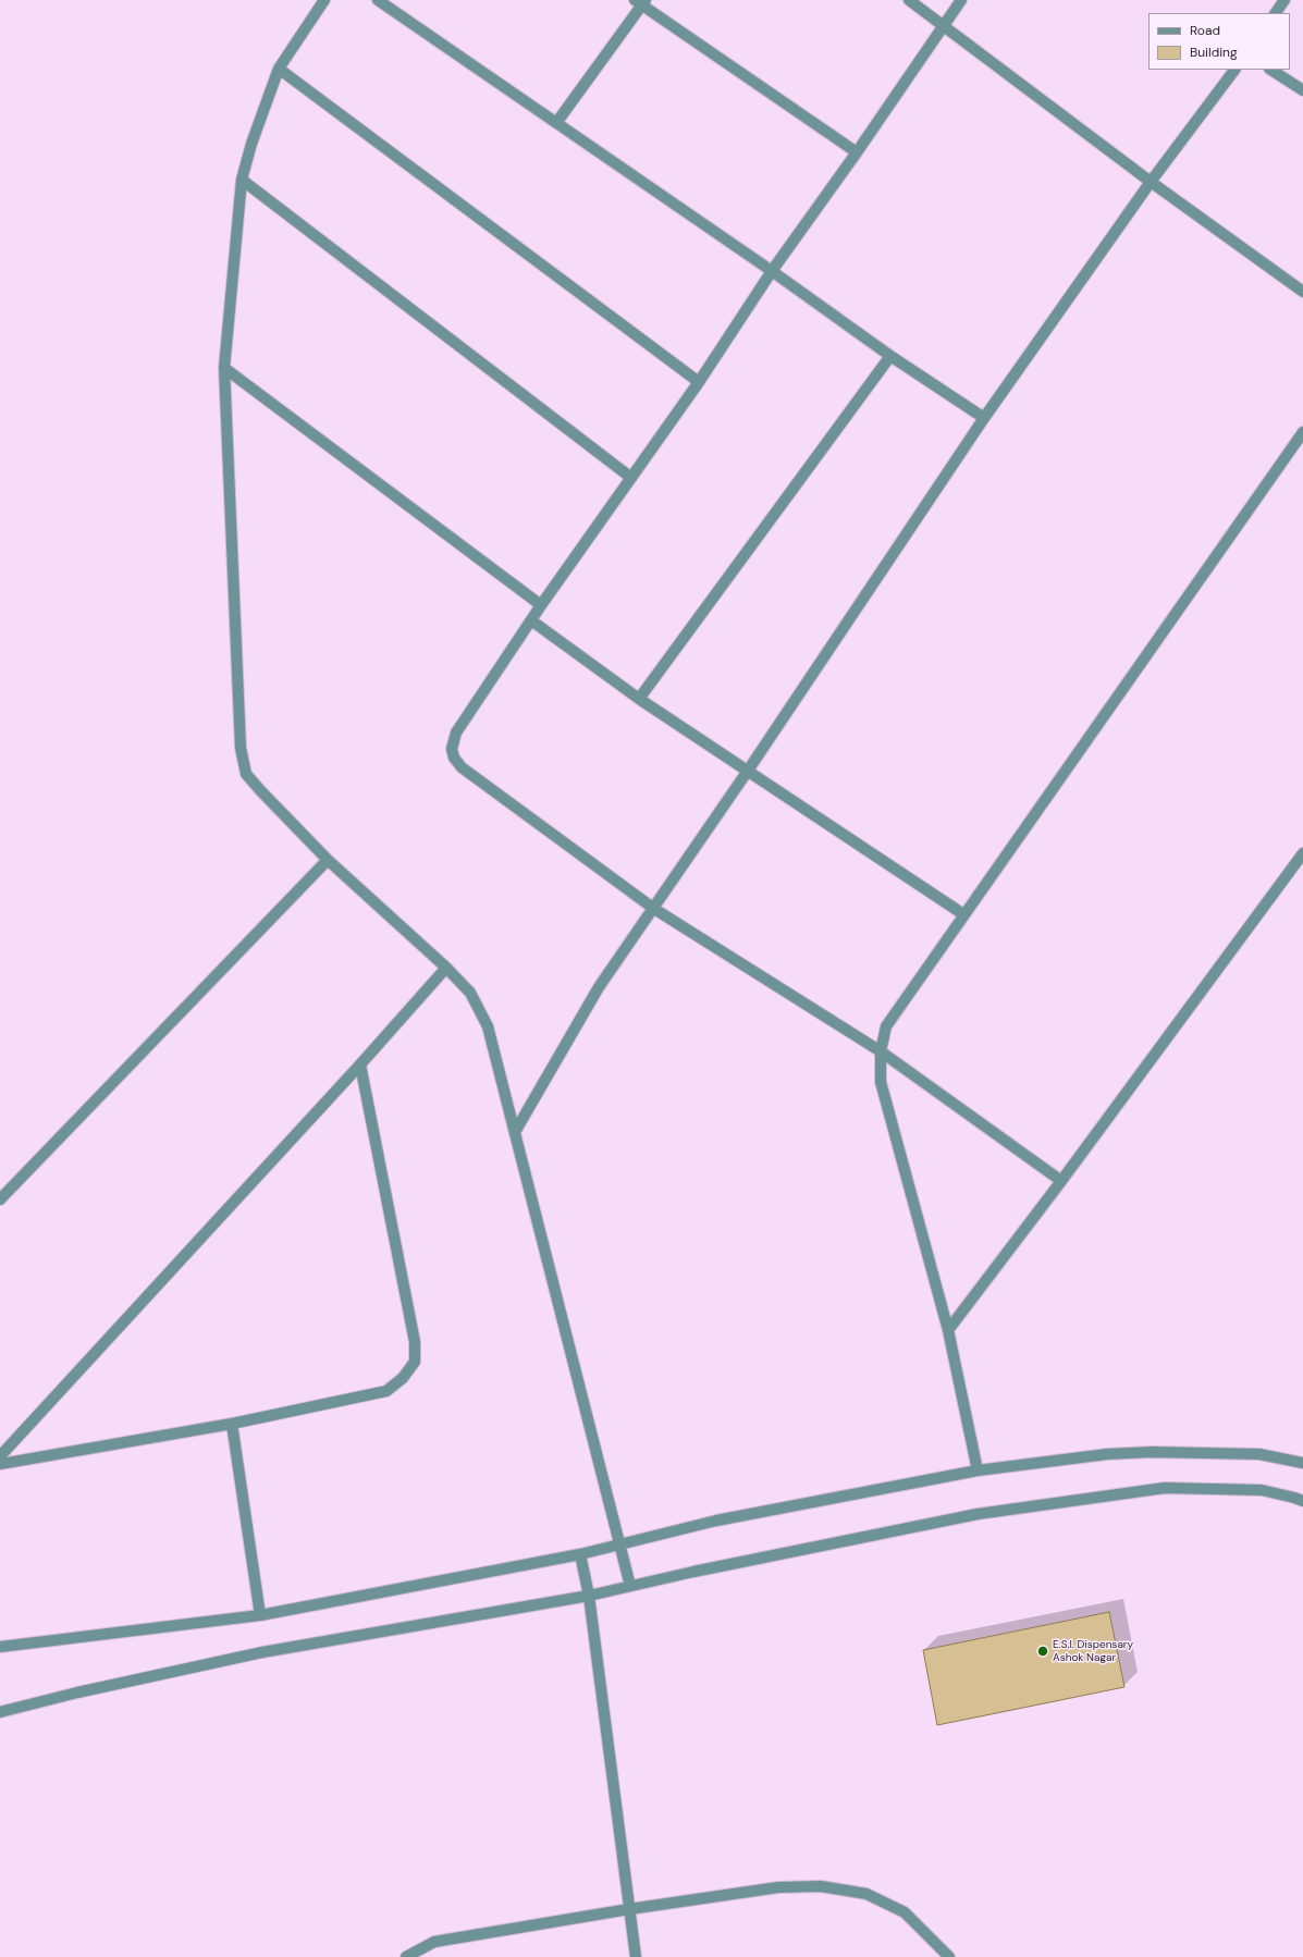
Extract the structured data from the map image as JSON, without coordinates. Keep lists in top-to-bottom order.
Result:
{
  "places": ["E.S.I. Dispensary Ashok Nagar"],
  "legend": ["Road", "Building"]
}
